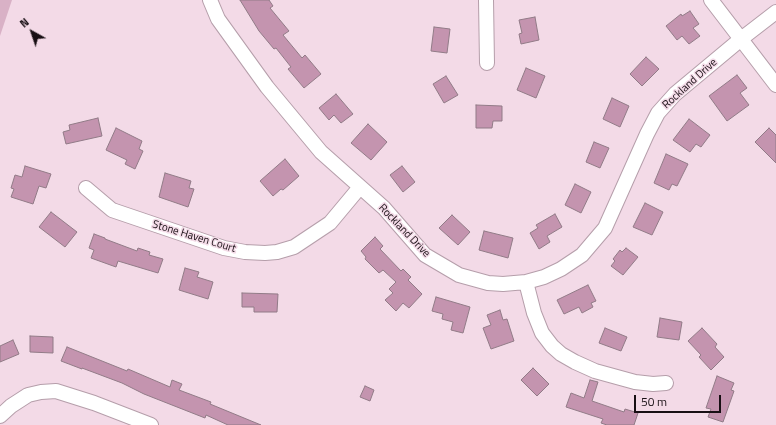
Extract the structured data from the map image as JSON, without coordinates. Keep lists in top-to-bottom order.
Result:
{
  "streets": {
    "street": ["Rockland Drive", "Stone Haven Court"]
  },
  "crossings": [
    ["Rockland Drive", "Stone Haven Court"]
  ],
  "scale_bar": "50 m",
  "north": "top left"
}
